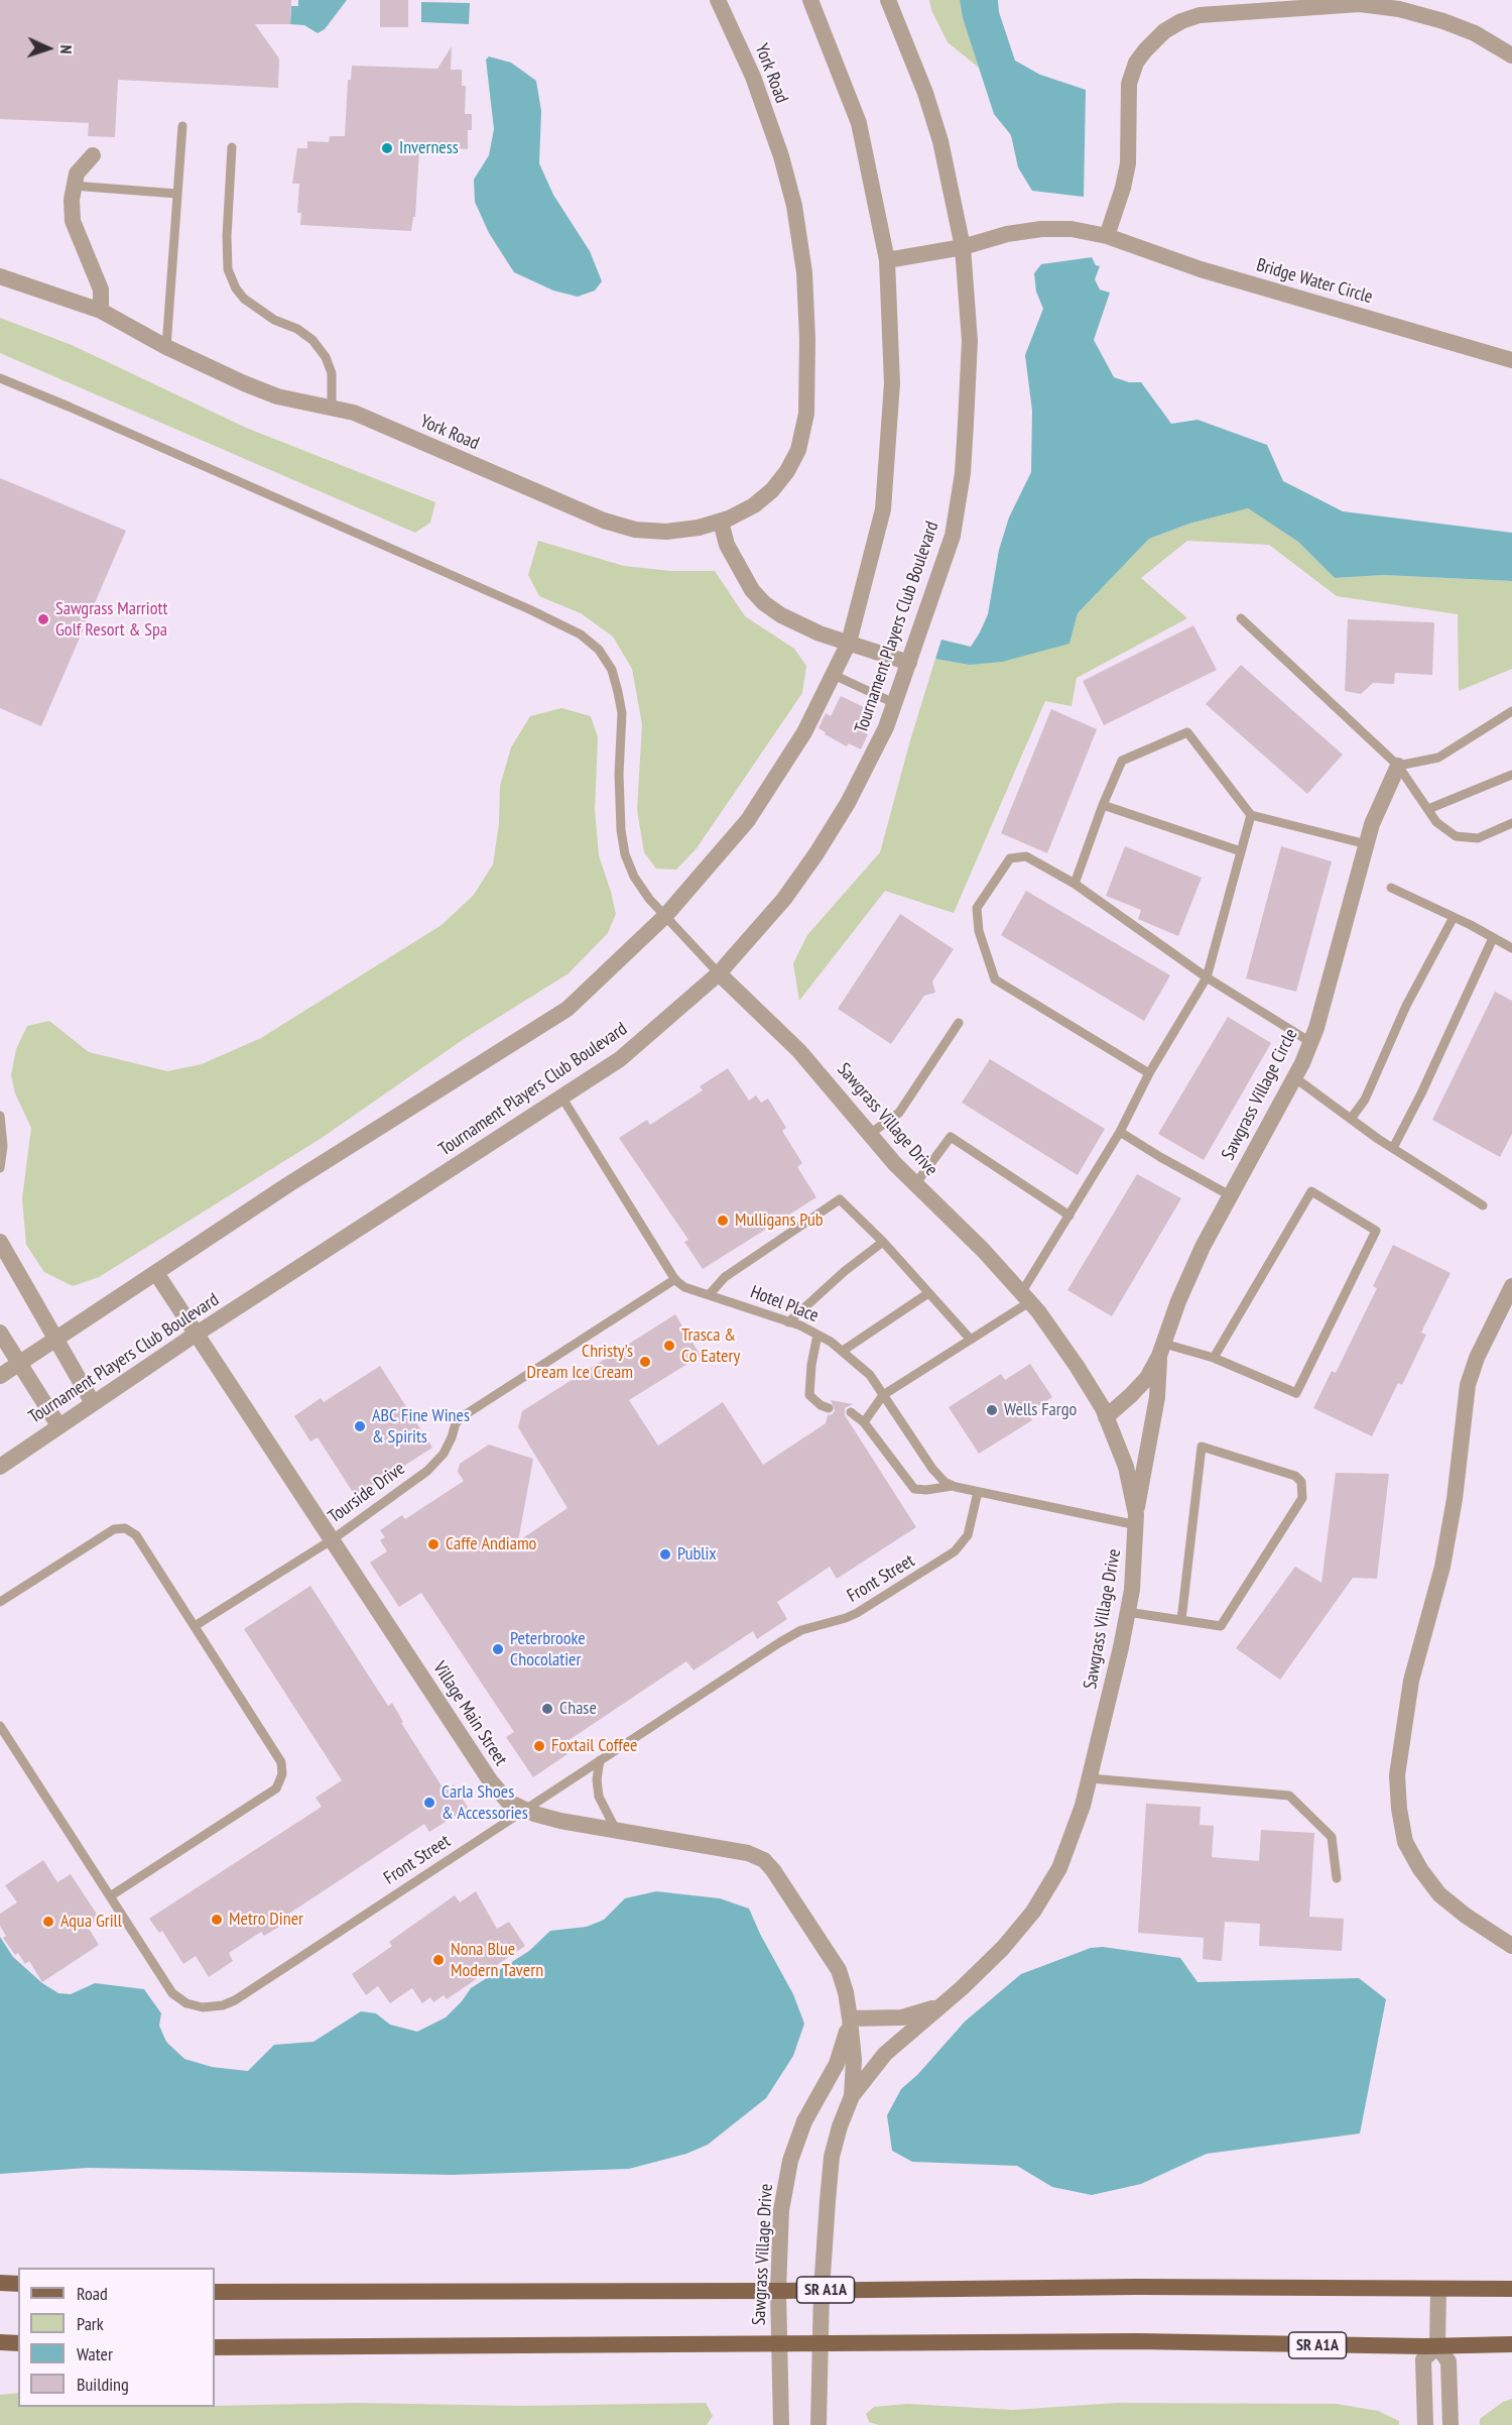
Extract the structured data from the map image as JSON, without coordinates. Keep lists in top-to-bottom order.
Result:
{
  "streets": {
    "main road": ["SR A1A"],
    "street": [
      "York Road",
      "Bridge Water Circle",
      "Tournament Players Club Boulevard",
      "Sawgrass Village Circle",
      "Sawgrass Village Drive",
      "Village Main Street"
    ],
    "lane": ["Hotel Place", "Tourside Drive", "Front Street"]
  },
  "crossings": [
    ["Bridge Water Circle", "Tournament Players Club Boulevard"],
    ["Tournament Players Club Boulevard", "Sawgrass Village Drive"],
    ["Tournament Players Club Boulevard", "Village Main Street"],
    ["Sawgrass Village Circle", "Sawgrass Village Drive"],
    ["Sawgrass Village Drive", "Hotel Place"],
    ["Sawgrass Village Drive", "Village Main Street"],
    ["Sawgrass Village Drive", "SR A1A"],
    ["Hotel Place", "Tourside Drive"],
    ["Hotel Place", "Front Street"],
    ["Tourside Drive", "Village Main Street"],
    ["Front Street", "Village Main Street"]
  ],
  "places": [
    "Inverness",
    "Sawgrass Marriott Golf Resort & Spa",
    "Mulligans Pub",
    "Trasca & Co Eatery",
    "Christy's Dream Ice Cream",
    "Wells Fargo",
    "ABC Fine Wines & Spirits",
    "Caffe Andiamo",
    "Publix",
    "Peterbrooke Chocolatier",
    "Chase",
    "Foxtail Coffee",
    "Carla Shoes & Accessories",
    "Metro Diner",
    "Aqua Grill",
    "Nona Blue Modern Tavern"
  ],
  "legend": [
    "Road",
    "Park",
    "Water",
    "Building"
  ],
  "north": "right"
}
